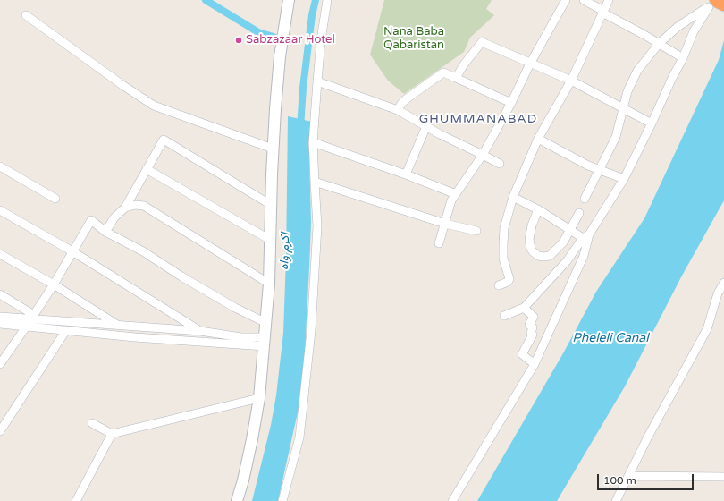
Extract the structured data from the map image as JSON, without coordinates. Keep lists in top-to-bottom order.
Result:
{
  "districts": ["GHUMMANABAD"],
  "water": ["اکرم واہ", "Pheleli Canal"],
  "parks": ["Nana Baba Qabaristan"],
  "places": ["Sabzazaar Hotel"],
  "scale_bar": "100 m"
}
